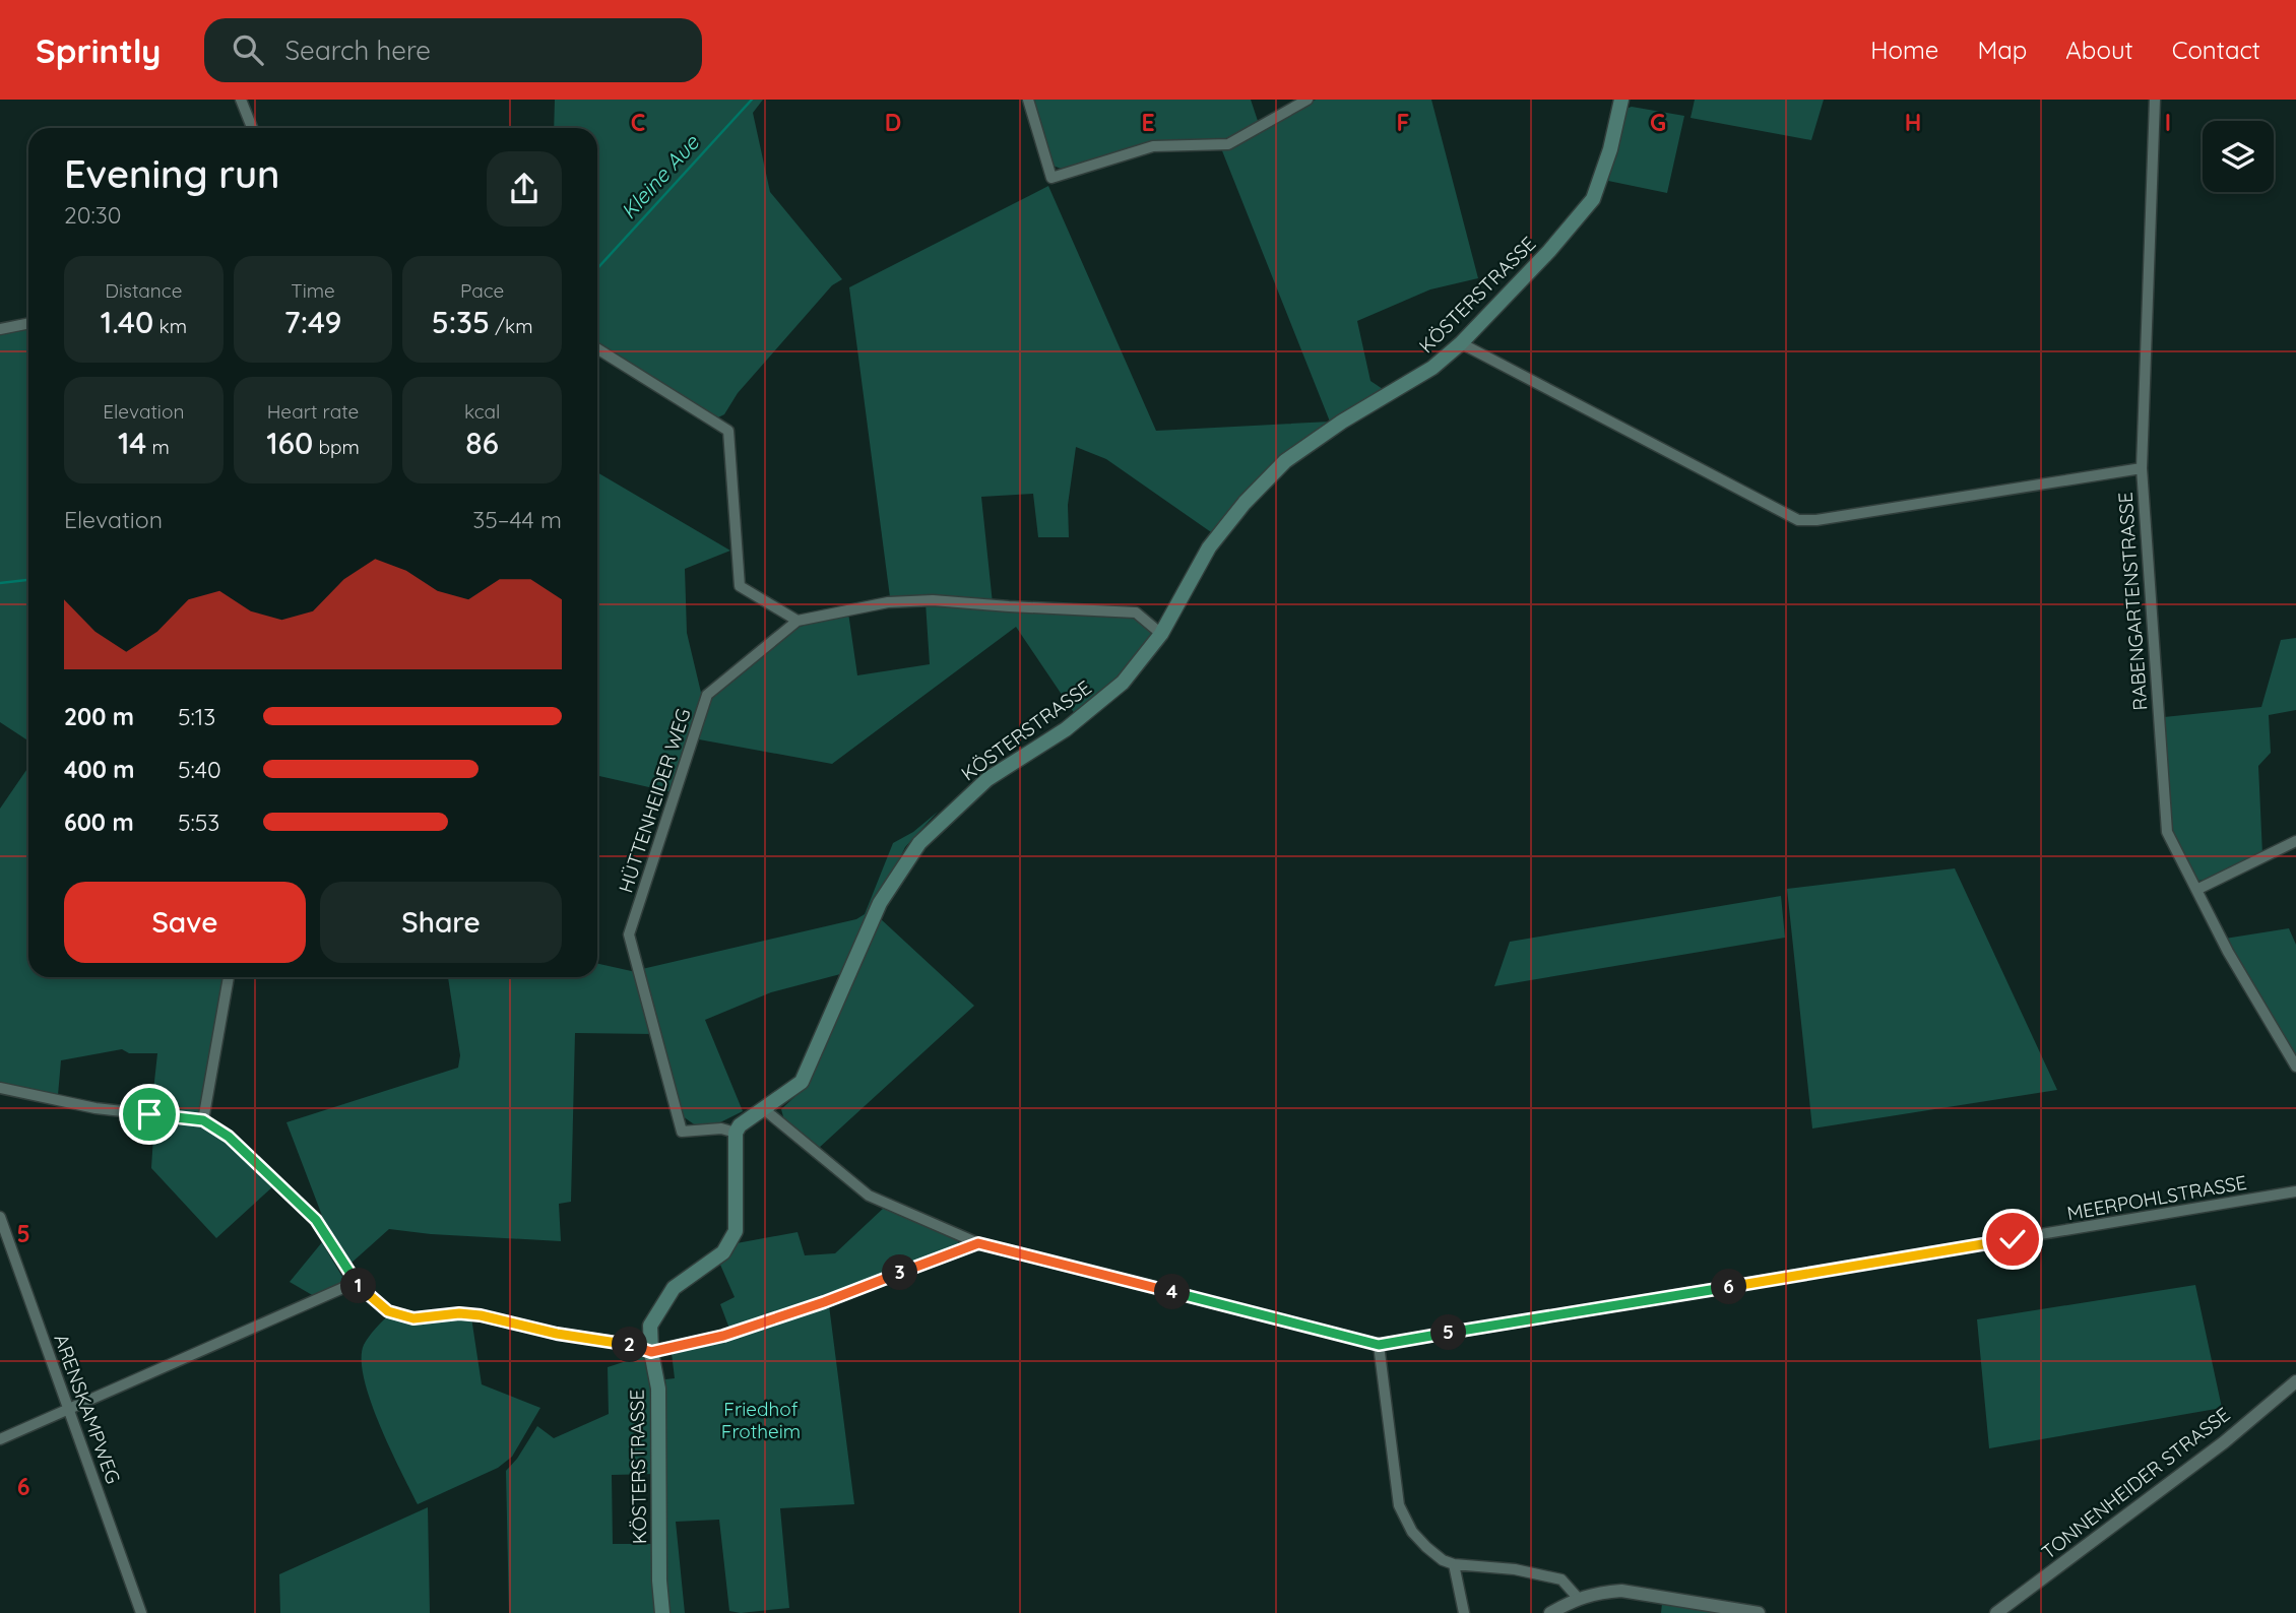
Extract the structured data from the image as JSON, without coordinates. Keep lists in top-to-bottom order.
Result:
{
  "streets": {
    "main road": ["KÖSTERSTRASSE"],
    "street": [
      "RABENGARTENSTRASSE",
      "HÜTTENHEIDER WEG",
      "MEERPOHLSTRASSE",
      "ARENSKAMPWEG",
      "TONNENHEIDER STRASSE"
    ]
  },
  "crossings": [
    ["KÖSTERSTRASSE", "HÜTTENHEIDER WEG"],
    ["KÖSTERSTRASSE", "MEERPOHLSTRASSE"]
  ],
  "water": ["Kleine Aue"],
  "parks": ["Friedhof Frotheim"],
  "page": {
    "header": "Sprintly",
    "search": "Search here",
    "nav": [
      "Home",
      "Map",
      "About",
      "Contact"
    ],
    "heading": ["Evening run", "20:30"],
    "stats": [
      ["Distance", "1.40 km"],
      ["Time", "7:49"],
      ["Pace", "5:35 /km"],
      ["Elevation", "14 m"],
      ["Heart rate", "160 bpm"],
      ["kcal", "86"]
    ],
    "chart": ["Elevation", "35–44 m"],
    "list": [
      {
        "name": "200 m",
        "note": "5:13"
      },
      {
        "name": "400 m",
        "note": "5:40"
      },
      {
        "name": "600 m",
        "note": "5:53"
      }
    ],
    "buttons": ["Save", "Share"],
    "pins": [
      "3",
      "1",
      "6",
      "4",
      "5",
      "2"
    ]
  },
  "grid": {
    "columns": [
      "C",
      "D",
      "E",
      "F",
      "G",
      "H",
      "I"
    ],
    "rows": ["5", "6"]
  }
}
